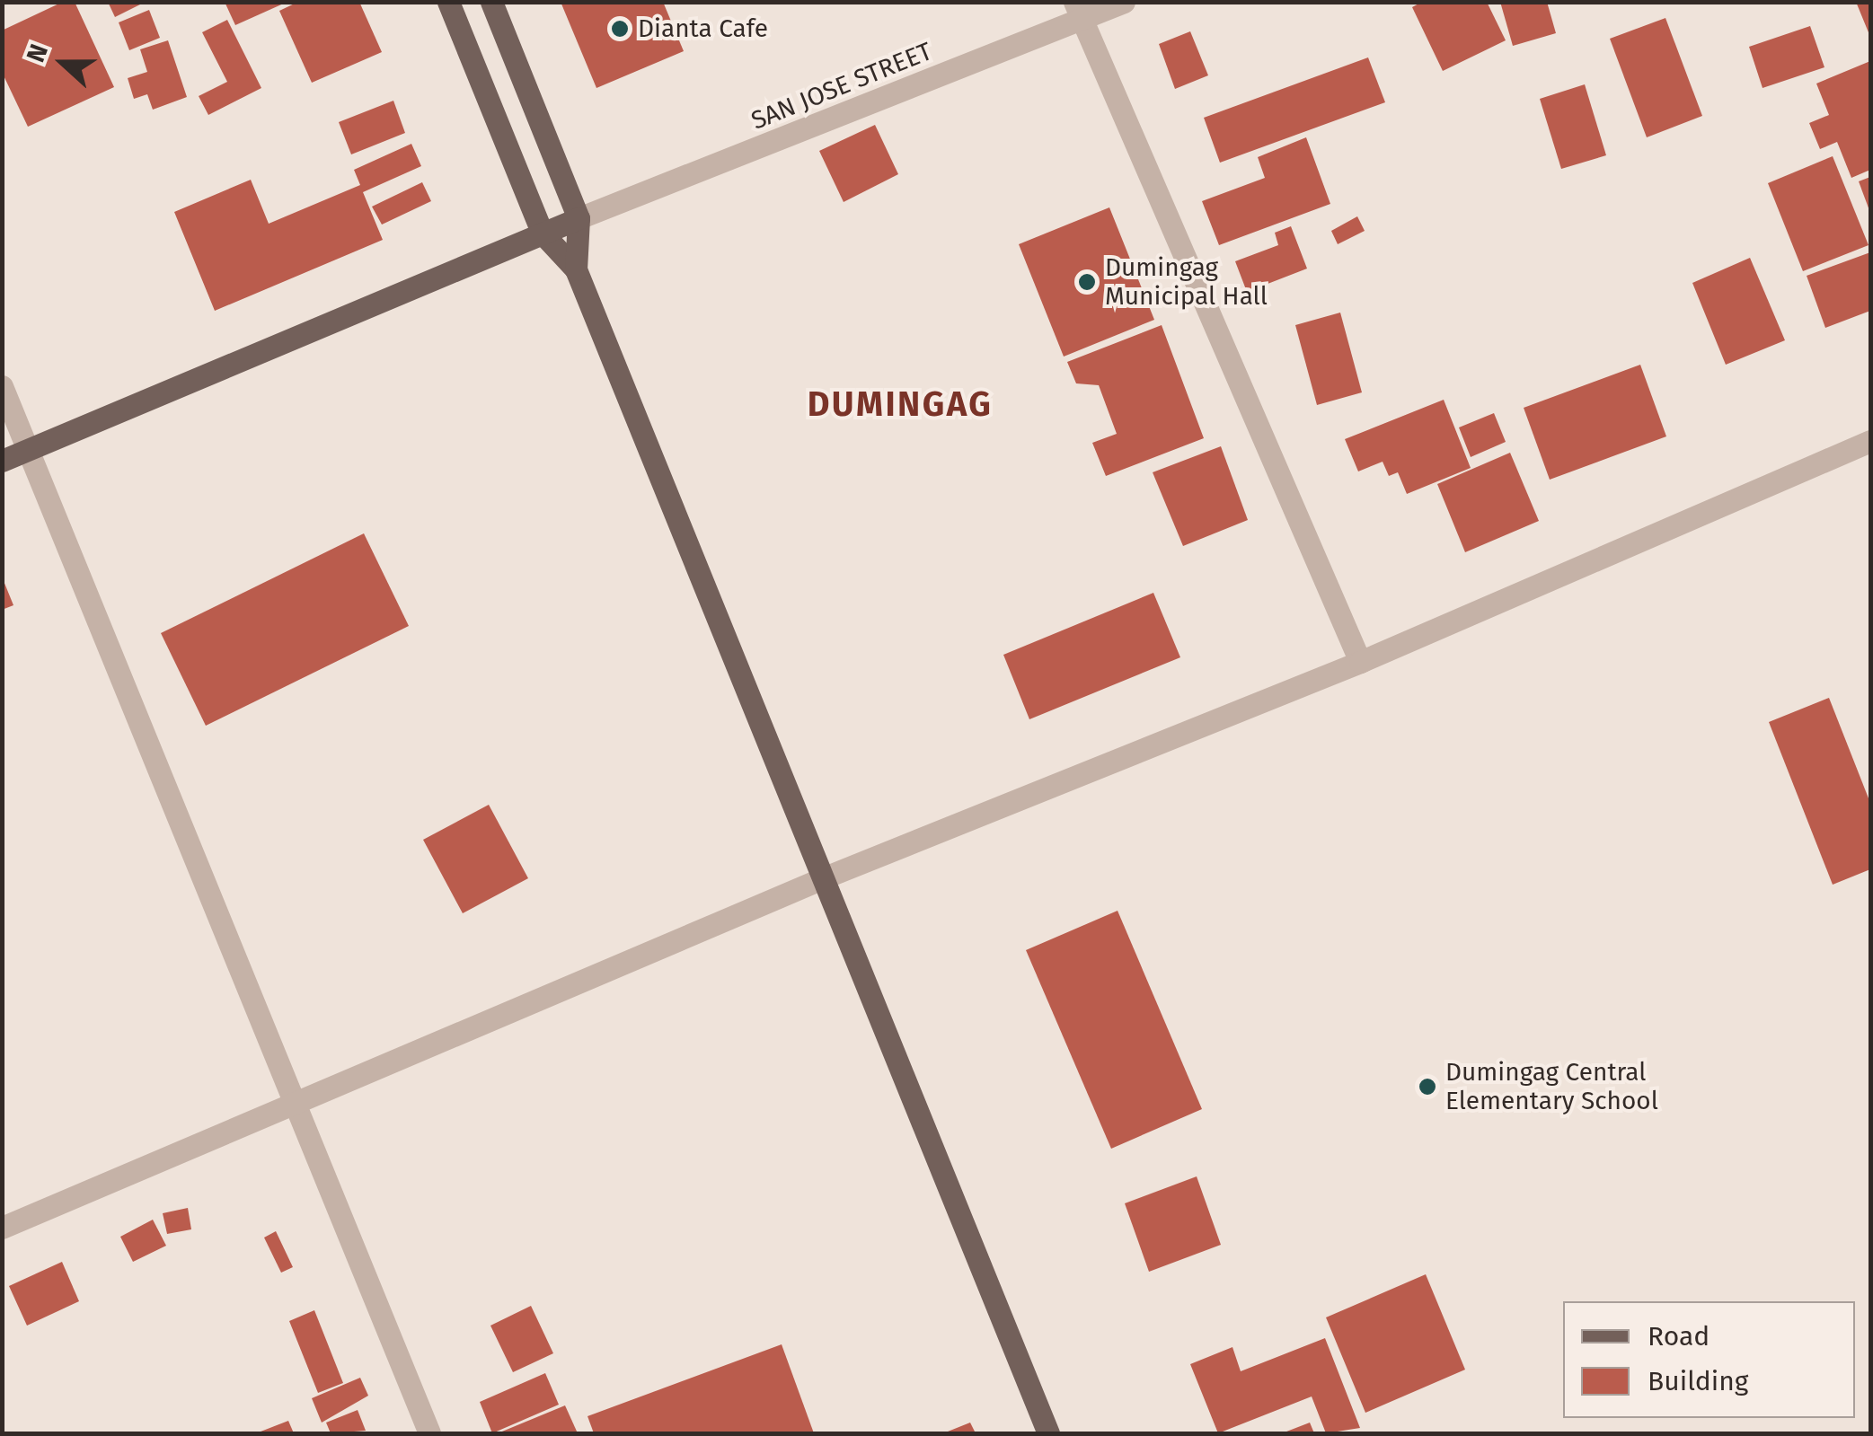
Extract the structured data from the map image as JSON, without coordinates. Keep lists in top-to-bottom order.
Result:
{
  "streets": {
    "street": ["SAN JOSE STREET"]
  },
  "districts": ["DUMINGAG"],
  "places": ["Dianta Cafe", "Dumingag Municipal Hall", "Dumingag Central Elementary School"],
  "legend": ["Road", "Building"],
  "north": "left"
}
